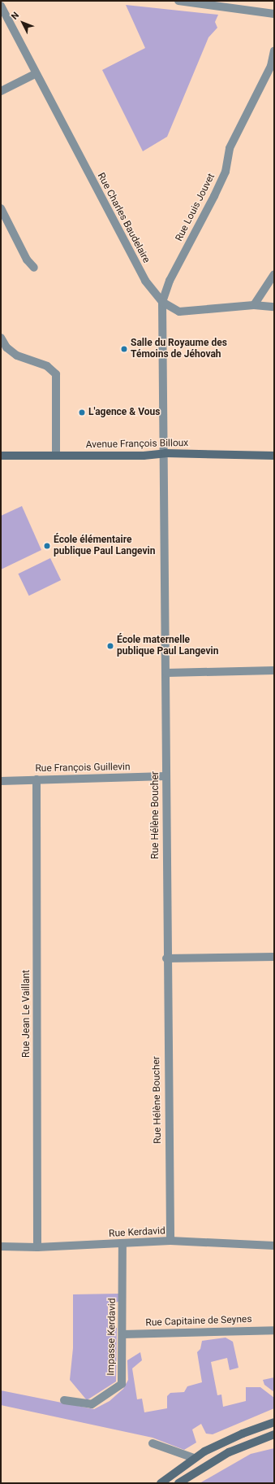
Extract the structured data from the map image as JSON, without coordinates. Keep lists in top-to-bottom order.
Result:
{
  "streets": {
    "main road": ["Avenue François Billoux"],
    "street": [
      "Rue Louis Jouvet",
      "Rue Charles Baudelaire",
      "Rue François Guillevin",
      "Rue Hélène Boucher",
      "Rue Jean Le Vaillant",
      "Rue Kerdavid",
      "Rue Capitaine de Seynes",
      "Impasse Kerdavid"
    ]
  },
  "crossings": [
    ["Rue Louis Jouvet", "Rue Charles Baudelaire"],
    ["Avenue François Billoux", "Rue Hélène Boucher"],
    ["Rue François Guillevin", "Rue Hélène Boucher"],
    ["Rue François Guillevin", "Rue Jean Le Vaillant"],
    ["Rue Hélène Boucher", "Rue Kerdavid"],
    ["Rue Jean Le Vaillant", "Rue Kerdavid"],
    ["Rue Kerdavid", "Impasse Kerdavid"],
    ["Rue Capitaine de Seynes", "Impasse Kerdavid"]
  ],
  "places": [
    "Salle du Royaume des Témoins de Jéhovah",
    "L'agence & Vous",
    "École élémentaire publique Paul Langevin",
    "École maternelle publique Paul Langevin"
  ],
  "north": "top left"
}
